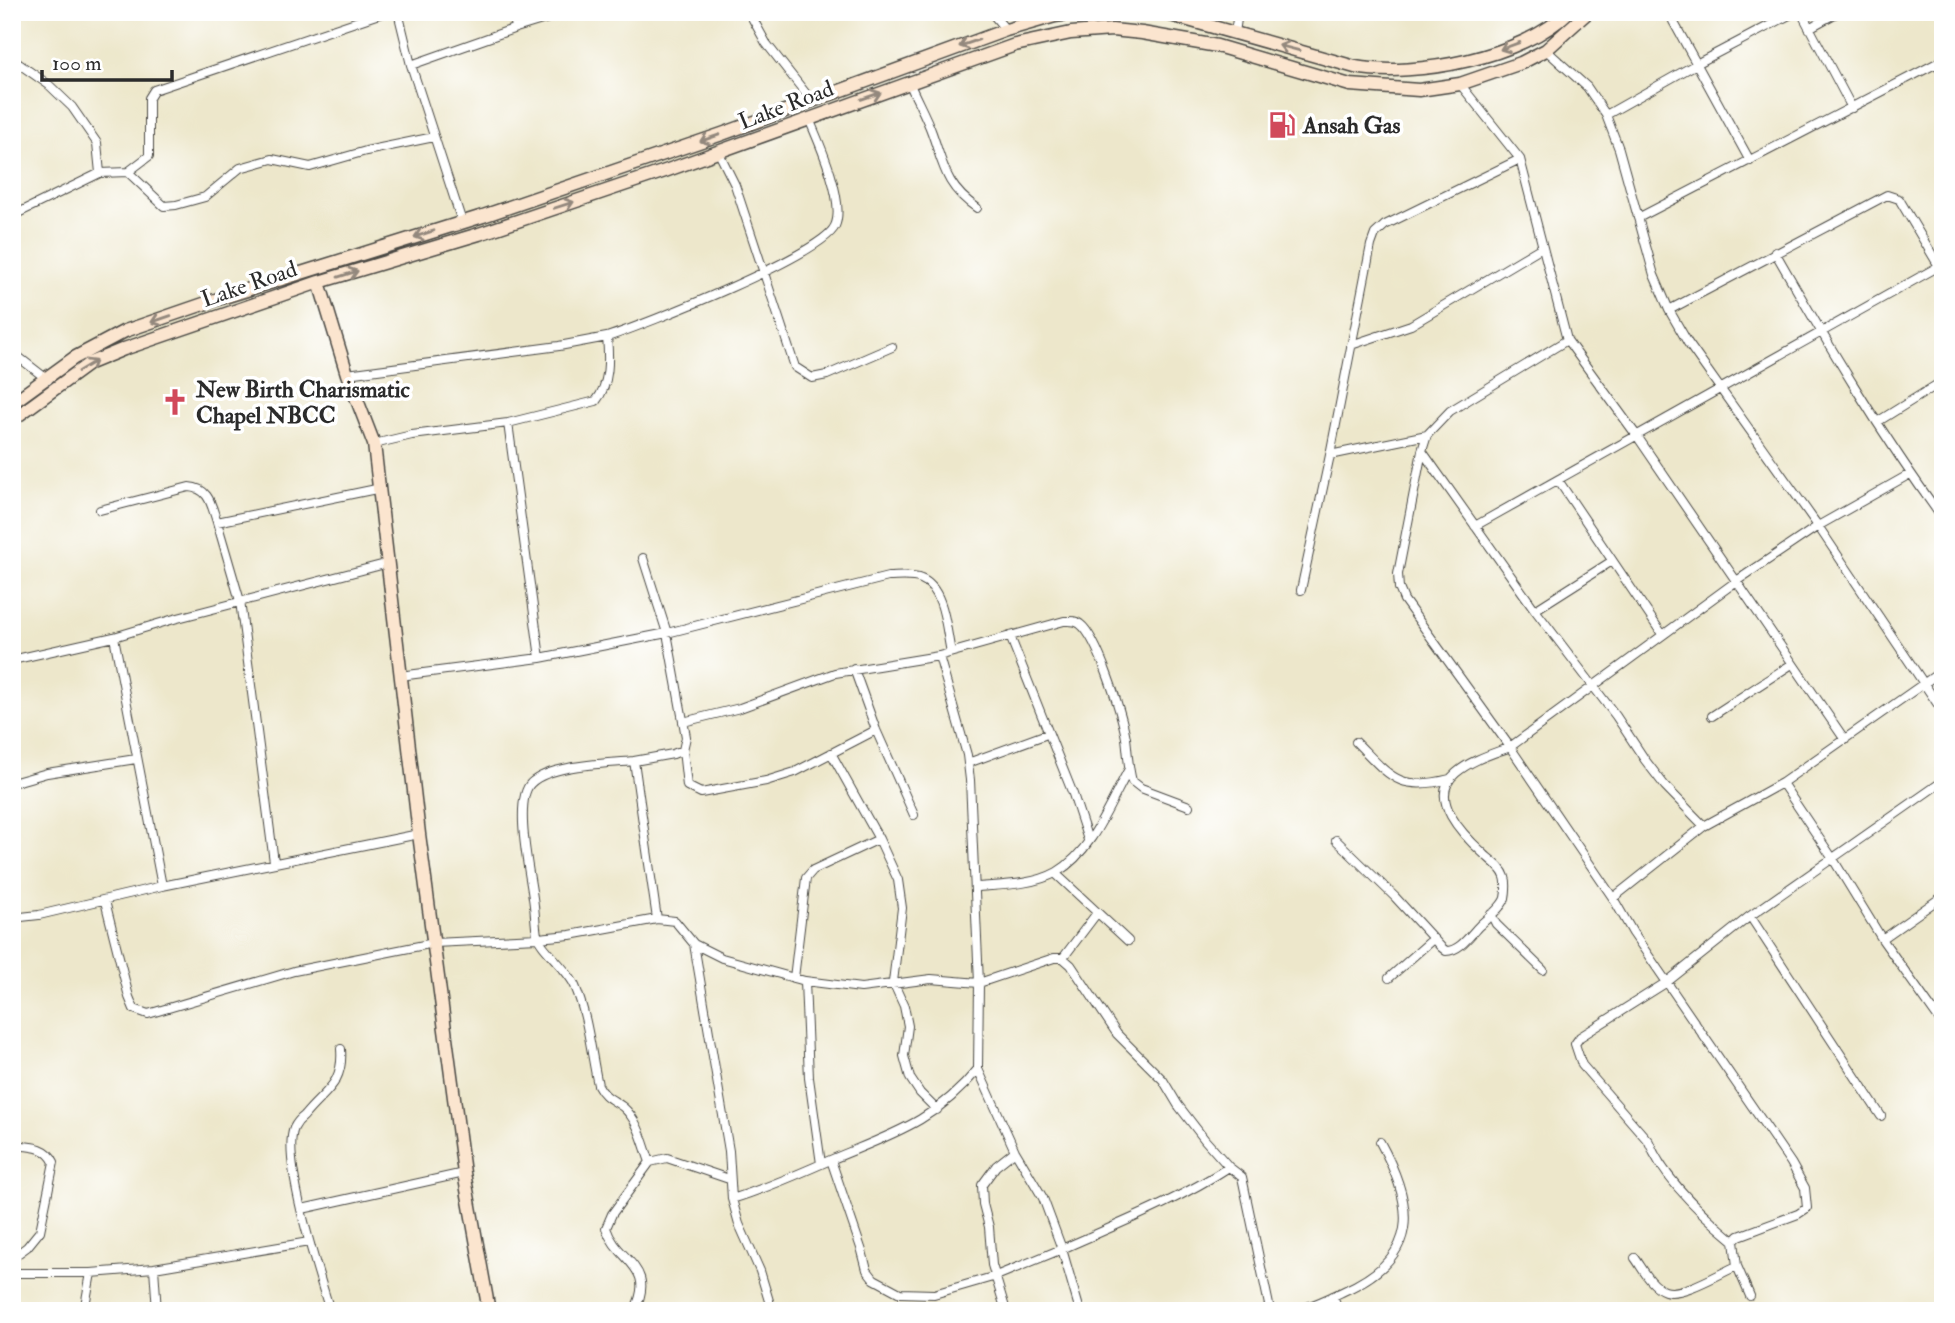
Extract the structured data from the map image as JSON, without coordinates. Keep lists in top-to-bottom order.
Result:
{
  "streets": {
    "main road": ["Lake Road"]
  },
  "places": {
    "fuel station": ["Ansah Gas"],
    "church": ["New Birth Charismatic Chapel NBCC"]
  },
  "scale_bar": "100 m"
}
